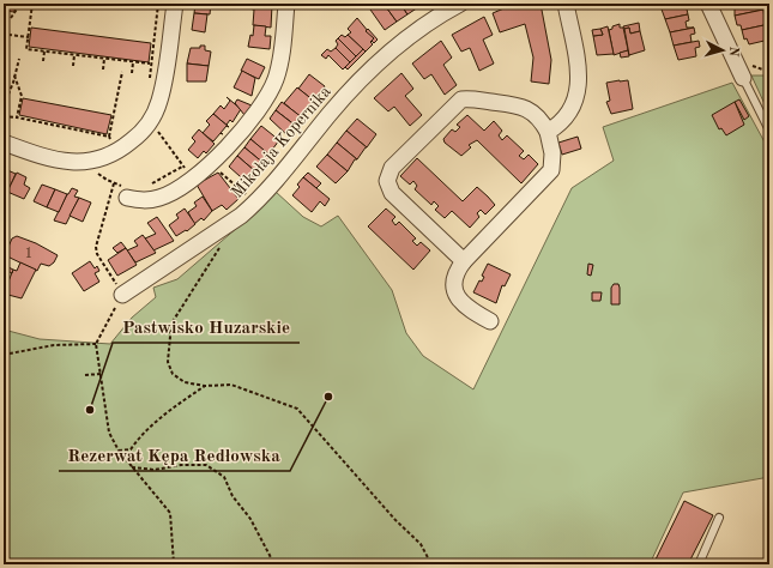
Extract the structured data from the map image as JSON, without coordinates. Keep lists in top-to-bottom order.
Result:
{
  "streets": {
    "street": ["Mikołaja Kopernika"]
  },
  "places": ["Rezerwat Kępa Redłowska", "Pastwisko Huzarskie"],
  "house_numbers": ["1"],
  "north": "right"
}
